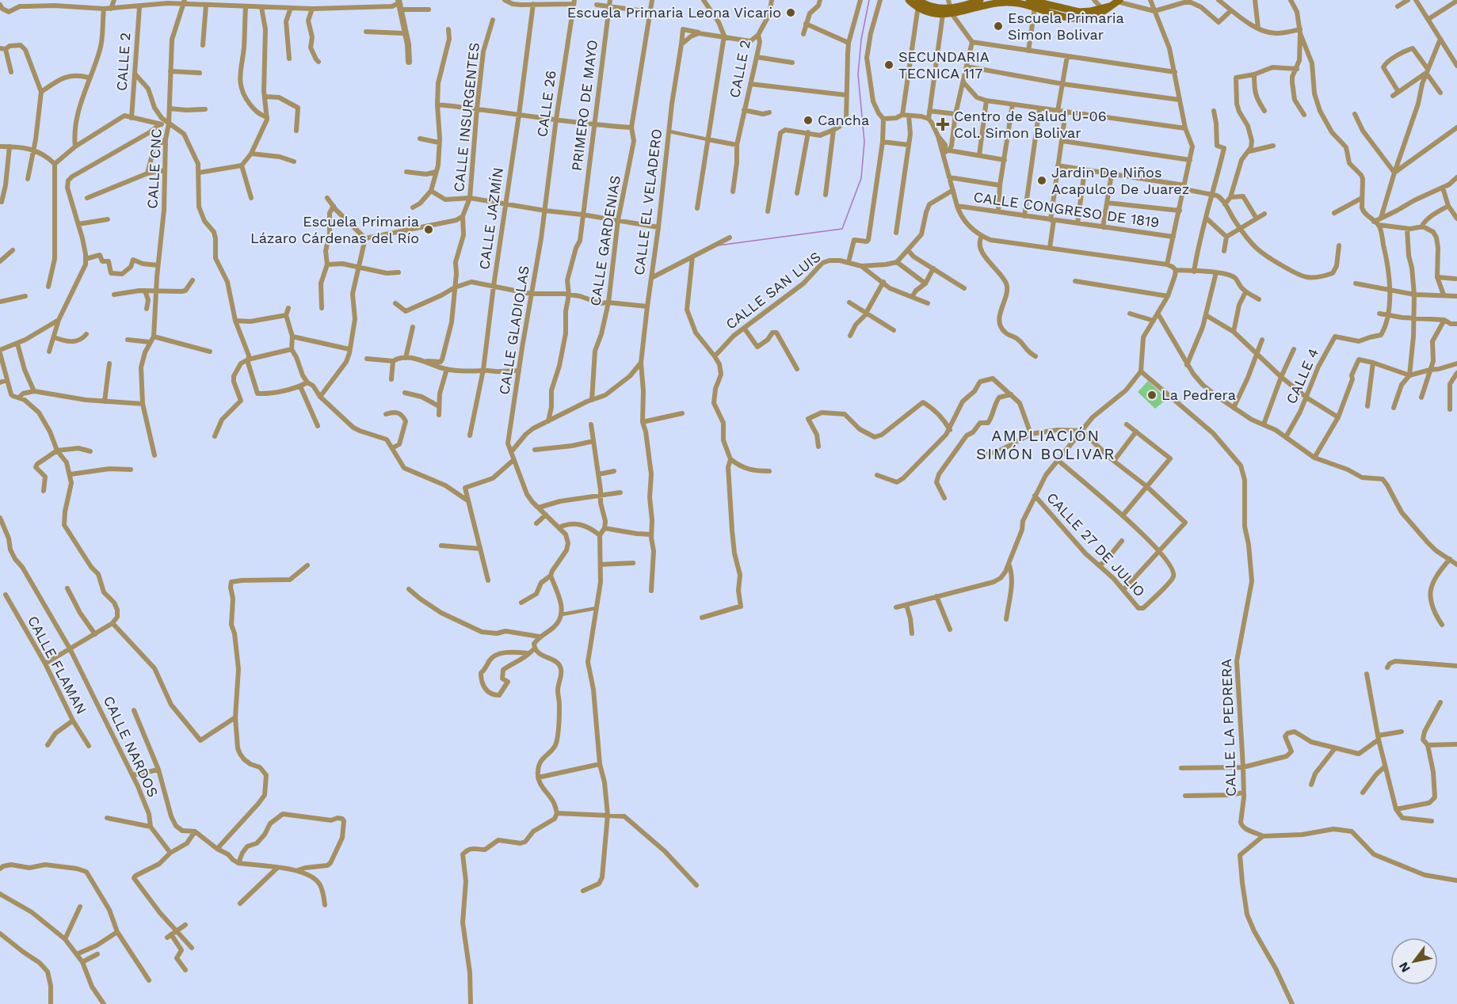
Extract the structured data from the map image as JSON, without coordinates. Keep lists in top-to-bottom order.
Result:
{
  "streets": {
    "street": [
      "CALLE 2",
      "CALLE 26",
      "PRIMERO DE MAYO",
      "CALLE INSURGENTES",
      "CALLE CNC",
      "CALLE EL VELADERO",
      "CALLE CONGRESO DE 1819",
      "CALLE JAZMÍN",
      "CALLE GARDENIAS",
      "CALLE SAN LUIS",
      "CALLE GLADIOLAS",
      "CALLE 4",
      "CALLE 27 DE JULIO",
      "CALLE FLAMAN",
      "CALLE LA PEDRERA",
      "CALLE NARDOS"
    ]
  },
  "crossings": [
    ["CALLE 26", "CALLE GLADIOLAS"]
  ],
  "districts": ["AMPLIACIÓN SIMÓN BOLIVAR"],
  "places": {
    "other": [
      "Escuela Primaria Leona Vicario",
      "Escuela Primaria Simon Bolivar",
      "SECUNDARIA TECNICA 117",
      "Cancha",
      "Jardin De Niños Acapulco De Juarez",
      "Escuela Primaria Lázaro Cárdenas del Río",
      "La Pedrera"
    ],
    "health": ["Centro de Salud U-06 Col. Simon Bolivar"]
  },
  "north": "bottom left"
}
